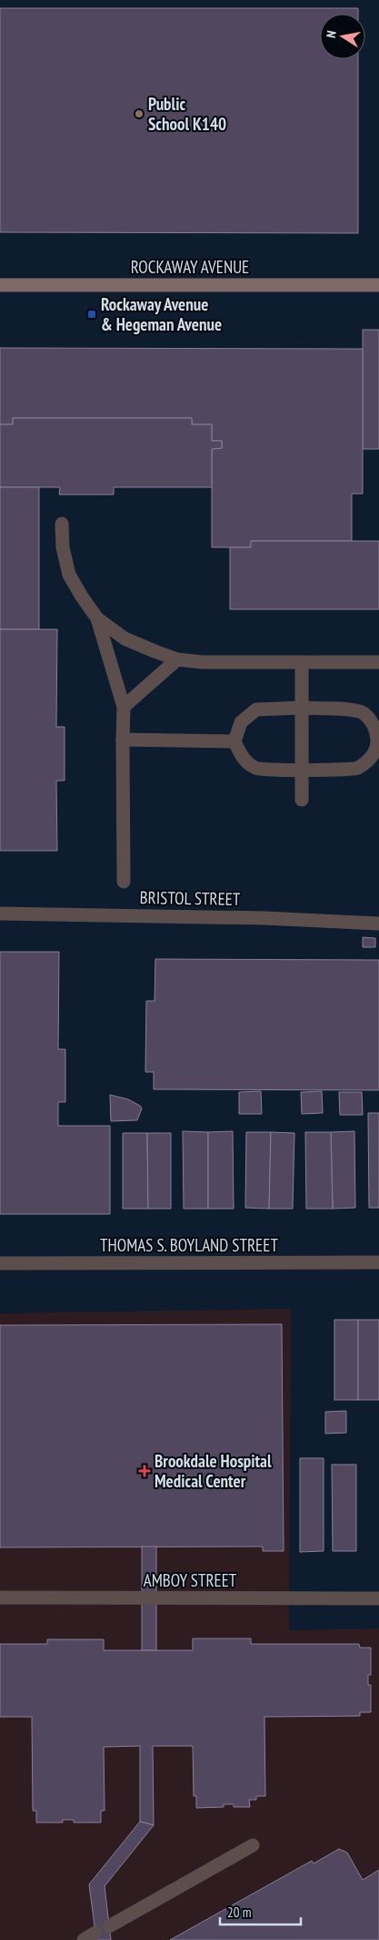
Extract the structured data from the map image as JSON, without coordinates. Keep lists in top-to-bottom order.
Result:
{
  "streets": {
    "street": [
      "ROCKAWAY AVENUE",
      "BRISTOL STREET",
      "THOMAS S. BOYLAND STREET",
      "AMBOY STREET"
    ]
  },
  "places": {
    "other": ["Public School K140"],
    "transit": ["Rockaway Avenue & Hegeman Avenue"],
    "health": ["Brookdale Hospital Medical Center"]
  },
  "scale_bar": "20 m",
  "north": "left"
}
